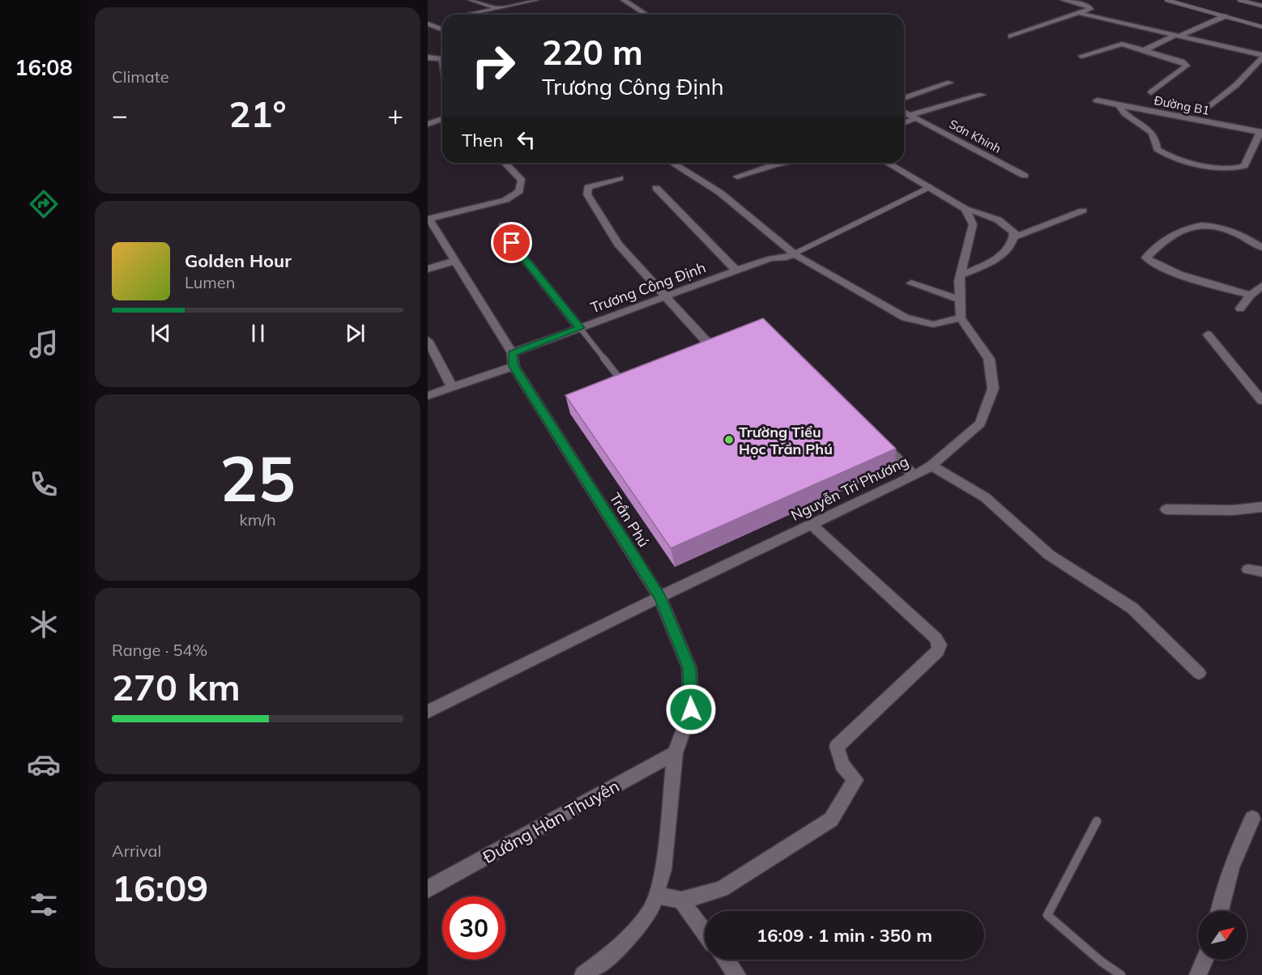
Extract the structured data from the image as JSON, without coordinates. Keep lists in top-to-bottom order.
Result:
{
  "streets": {
    "street": [
      "Đường B1",
      "Sơn Khinh",
      "Trương Công Định",
      "Nguyễn Tri Phương",
      "Trần Phú",
      "Đường Hàn Thuyên"
    ]
  },
  "crossings": [
    ["Trương Công Định", "Trần Phú"],
    ["Nguyễn Tri Phương", "Trần Phú"],
    ["Trần Phú", "Đường Hàn Thuyên"]
  ],
  "places": ["Trường Tiểu Học Trần Phú"],
  "north": "top right",
  "page": {
    "tabs": "16:08",
    "tile": [
      "Climate",
      ["25", "km/h"],
      ["Range · 54%", "270 km"],
      ["Arrival", "16:09"]
    ],
    "turn": ["220 m", "Trương Công Định"],
    "heat": ["−", "21°", "+"],
    "then": "Then",
    "song": ["Golden Hour", "Lumen"],
    "limit": "30",
    "trip": "16:09 · 1 min · 350 m"
  }
}
